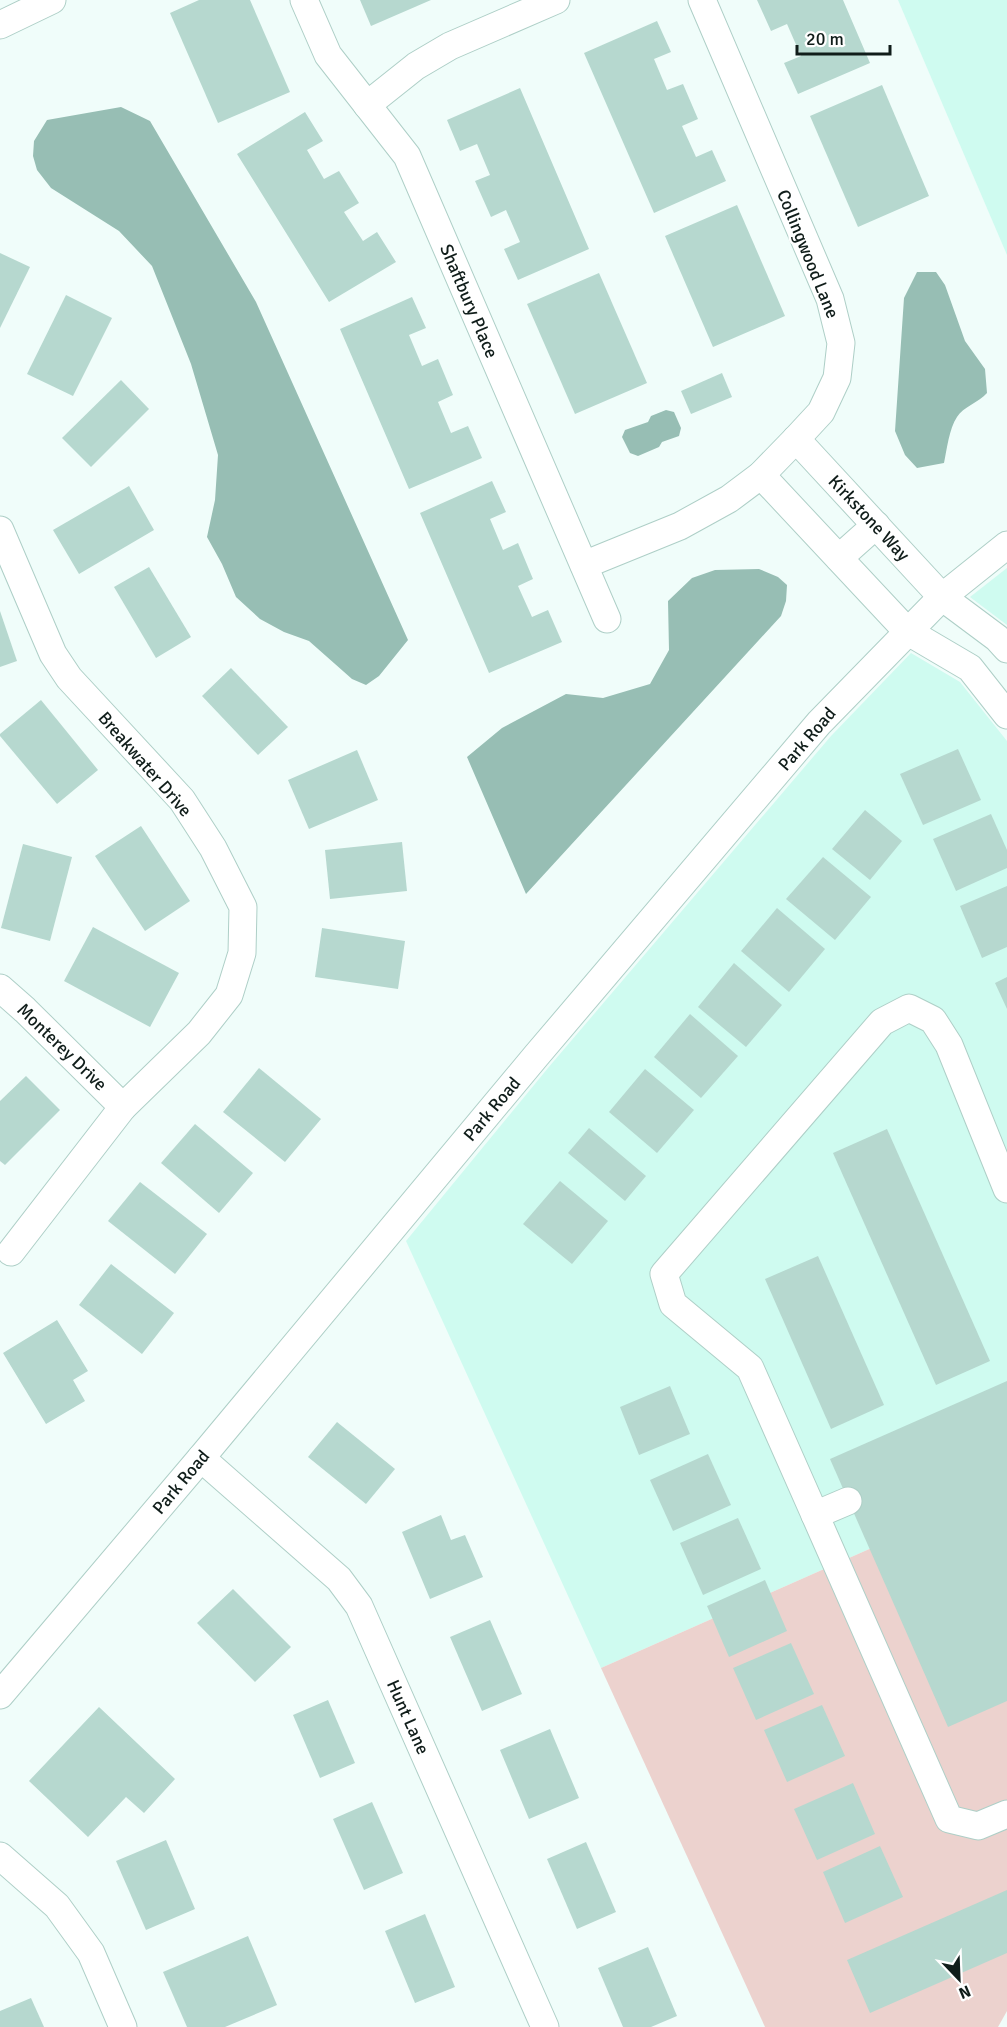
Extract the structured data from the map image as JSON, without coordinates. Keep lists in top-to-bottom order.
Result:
{
  "streets": {
    "street": [
      "Collingwood Lane",
      "Shaftbury Place",
      "Kirkstone Way",
      "Park Road",
      "Breakwater Drive",
      "Monterey Drive",
      "Hunt Lane"
    ]
  },
  "crossings": [
    ["Collingwood Lane", "Shaftbury Place"],
    ["Collingwood Lane", "Kirkstone Way"],
    ["Kirkstone Way", "Park Road"],
    ["Park Road", "Hunt Lane"],
    ["Breakwater Drive", "Monterey Drive"]
  ],
  "scale_bar": "20 m",
  "north": "bottom right"
}
